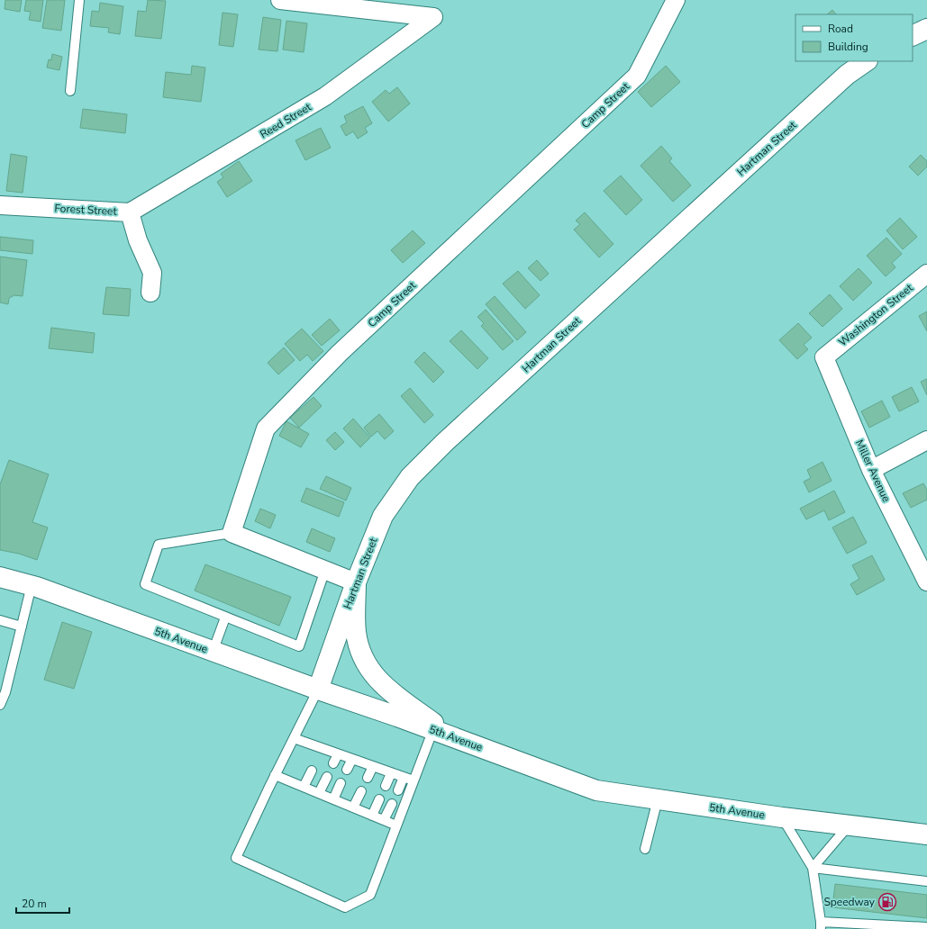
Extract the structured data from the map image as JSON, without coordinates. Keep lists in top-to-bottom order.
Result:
{
  "streets": {
    "main road": ["Hartman Street", "5th Avenue"],
    "street": [
      "Camp Street",
      "Reed Street",
      "Forest Street",
      "Washington Street",
      "Miller Avenue"
    ]
  },
  "crossings": [
    ["Reed Street", "Forest Street"],
    ["Hartman Street", "5th Avenue"],
    ["Washington Street", "Miller Avenue"]
  ],
  "places": {
    "fuel station": ["Speedway"]
  },
  "legend": ["Road", "Building"],
  "scale_bar": "20 m"
}
